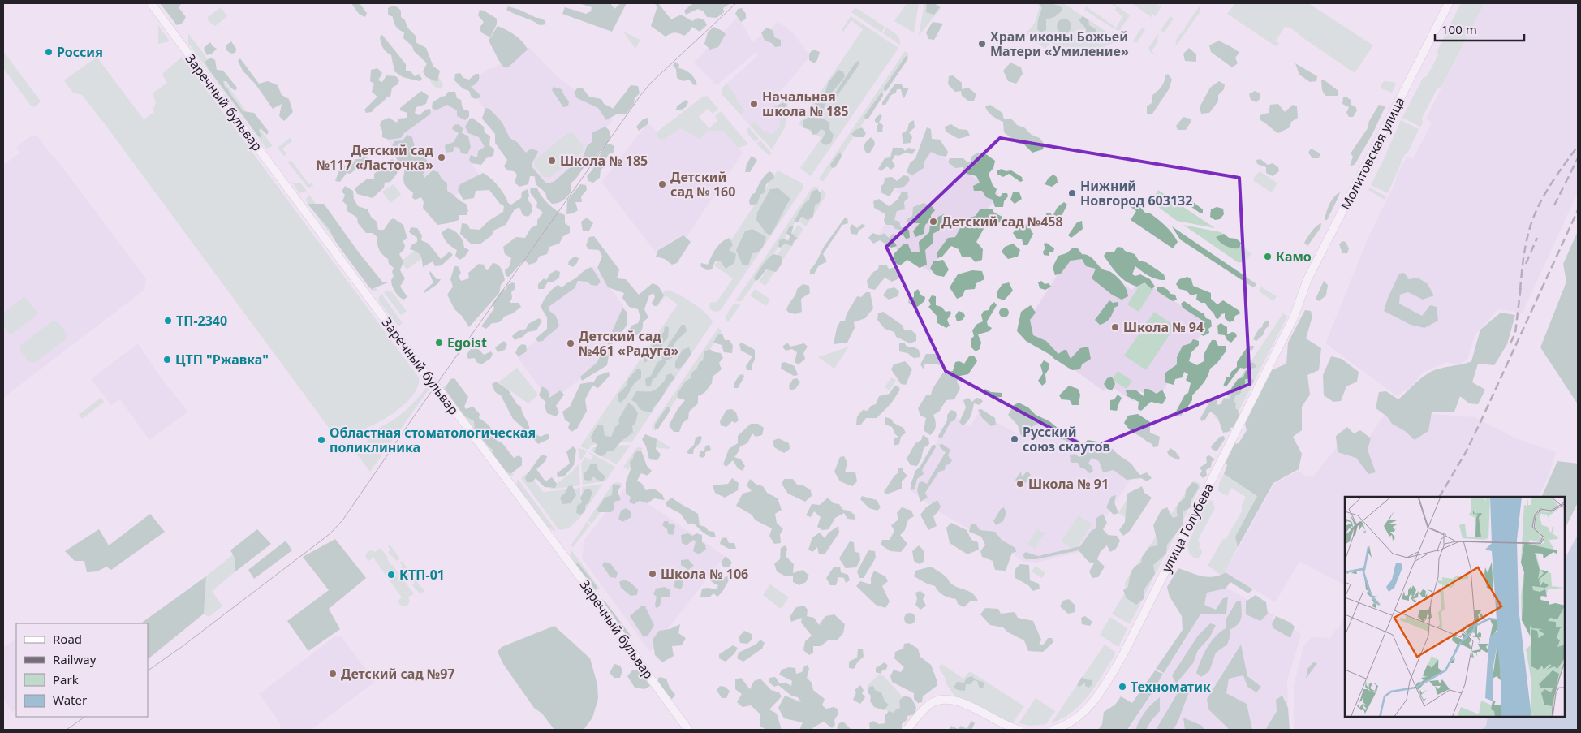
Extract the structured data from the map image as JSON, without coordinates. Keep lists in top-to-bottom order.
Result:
{
  "streets": {
    "street": ["Заречный бульвар", "Молитовская улица", "улица Голубева"]
  },
  "crossings": [
    ["Молитовская улица", "улица Голубева"]
  ],
  "places": [
    "Храм иконы Божьей Матери «Умиление»",
    "Россия",
    "Начальная школа № 185",
    "Детский сад №117 «Ласточка»",
    "Школа № 185",
    "Детский сад № 160",
    "Нижний Новгород 603132",
    "Детский сад №458",
    "Камо",
    "ТП-2340",
    "Школа № 94",
    "Egoist",
    "Детский сад №461 «Радуга»",
    "ЦТП \"Ржавка\"",
    "Русский союз скаутов",
    "Областная стоматологическая поликлиника",
    "Школа № 91",
    "Школа № 106",
    "КТП-01",
    "Детский сад №97",
    "Техноматик"
  ],
  "legend": [
    "Road",
    "Railway",
    "Park",
    "Water"
  ],
  "scale_bar": "100 m"
}
